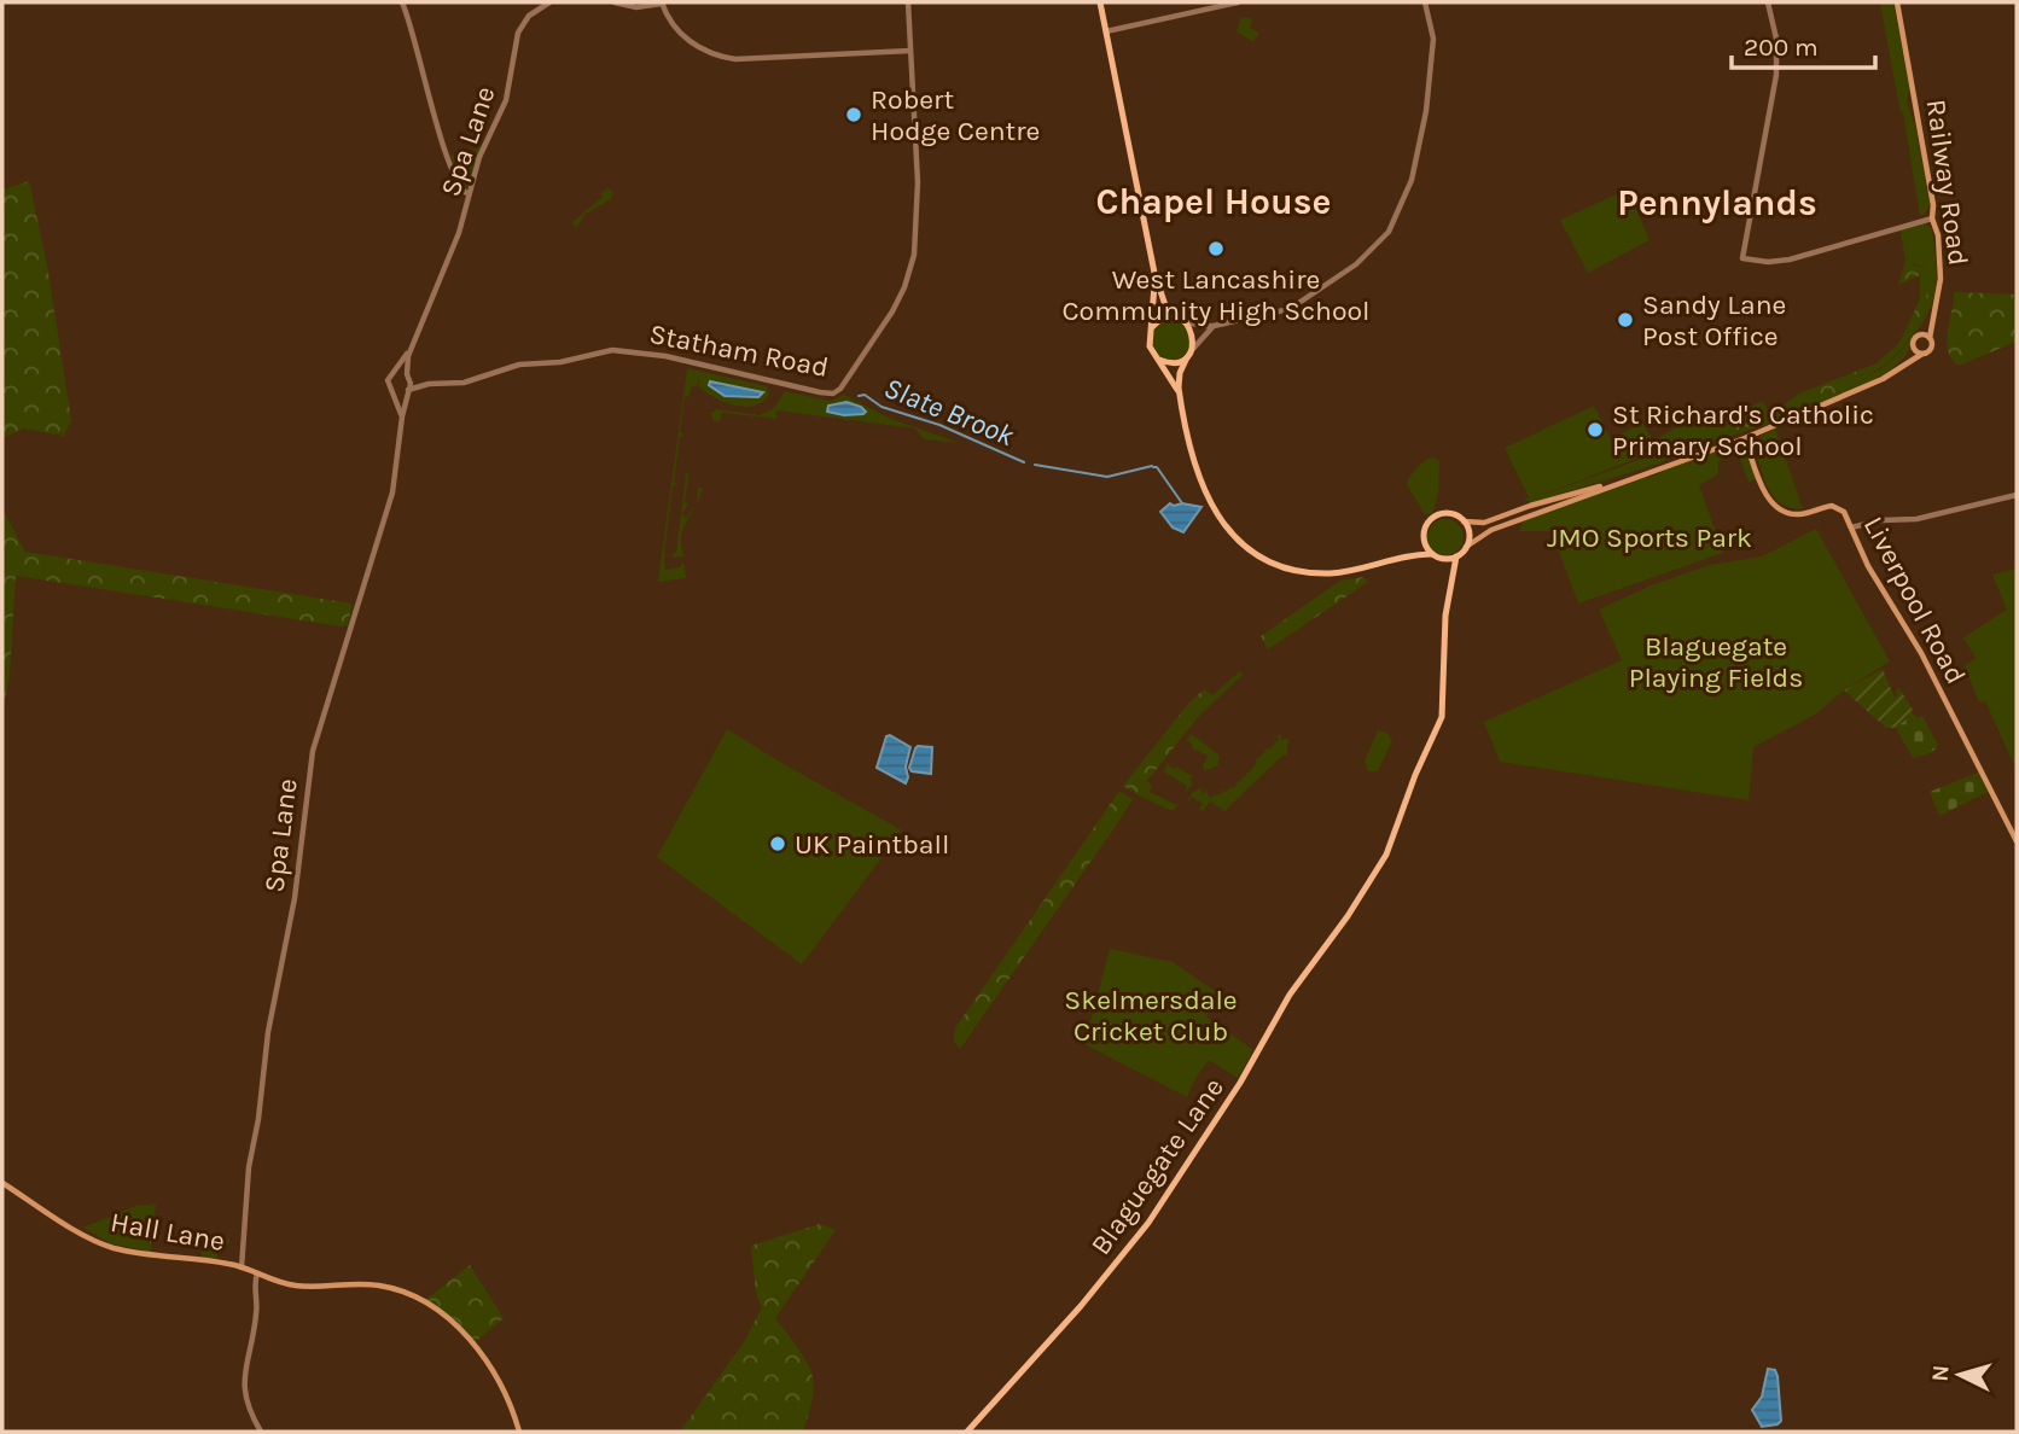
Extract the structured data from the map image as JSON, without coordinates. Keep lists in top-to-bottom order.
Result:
{
  "streets": {
    "main road": [
      "Railway Road",
      "Liverpool Road",
      "Blaguegate Lane",
      "Hall Lane"
    ],
    "street": ["Spa Lane", "Statham Road"]
  },
  "crossings": [
    ["Spa Lane", "Statham Road"],
    ["Spa Lane", "Hall Lane"]
  ],
  "districts": ["Chapel House", "Pennylands"],
  "water": ["Slate Brook"],
  "parks": ["JMO Sports Park", "Blaguegate Playing Fields", "Skelmersdale Cricket Club"],
  "places": [
    "Robert Hodge Centre",
    "West Lancashire Community High School",
    "Sandy Lane Post Office",
    "St Richard's Catholic Primary School",
    "UK Paintball"
  ],
  "scale_bar": "200 m",
  "north": "left"
}
